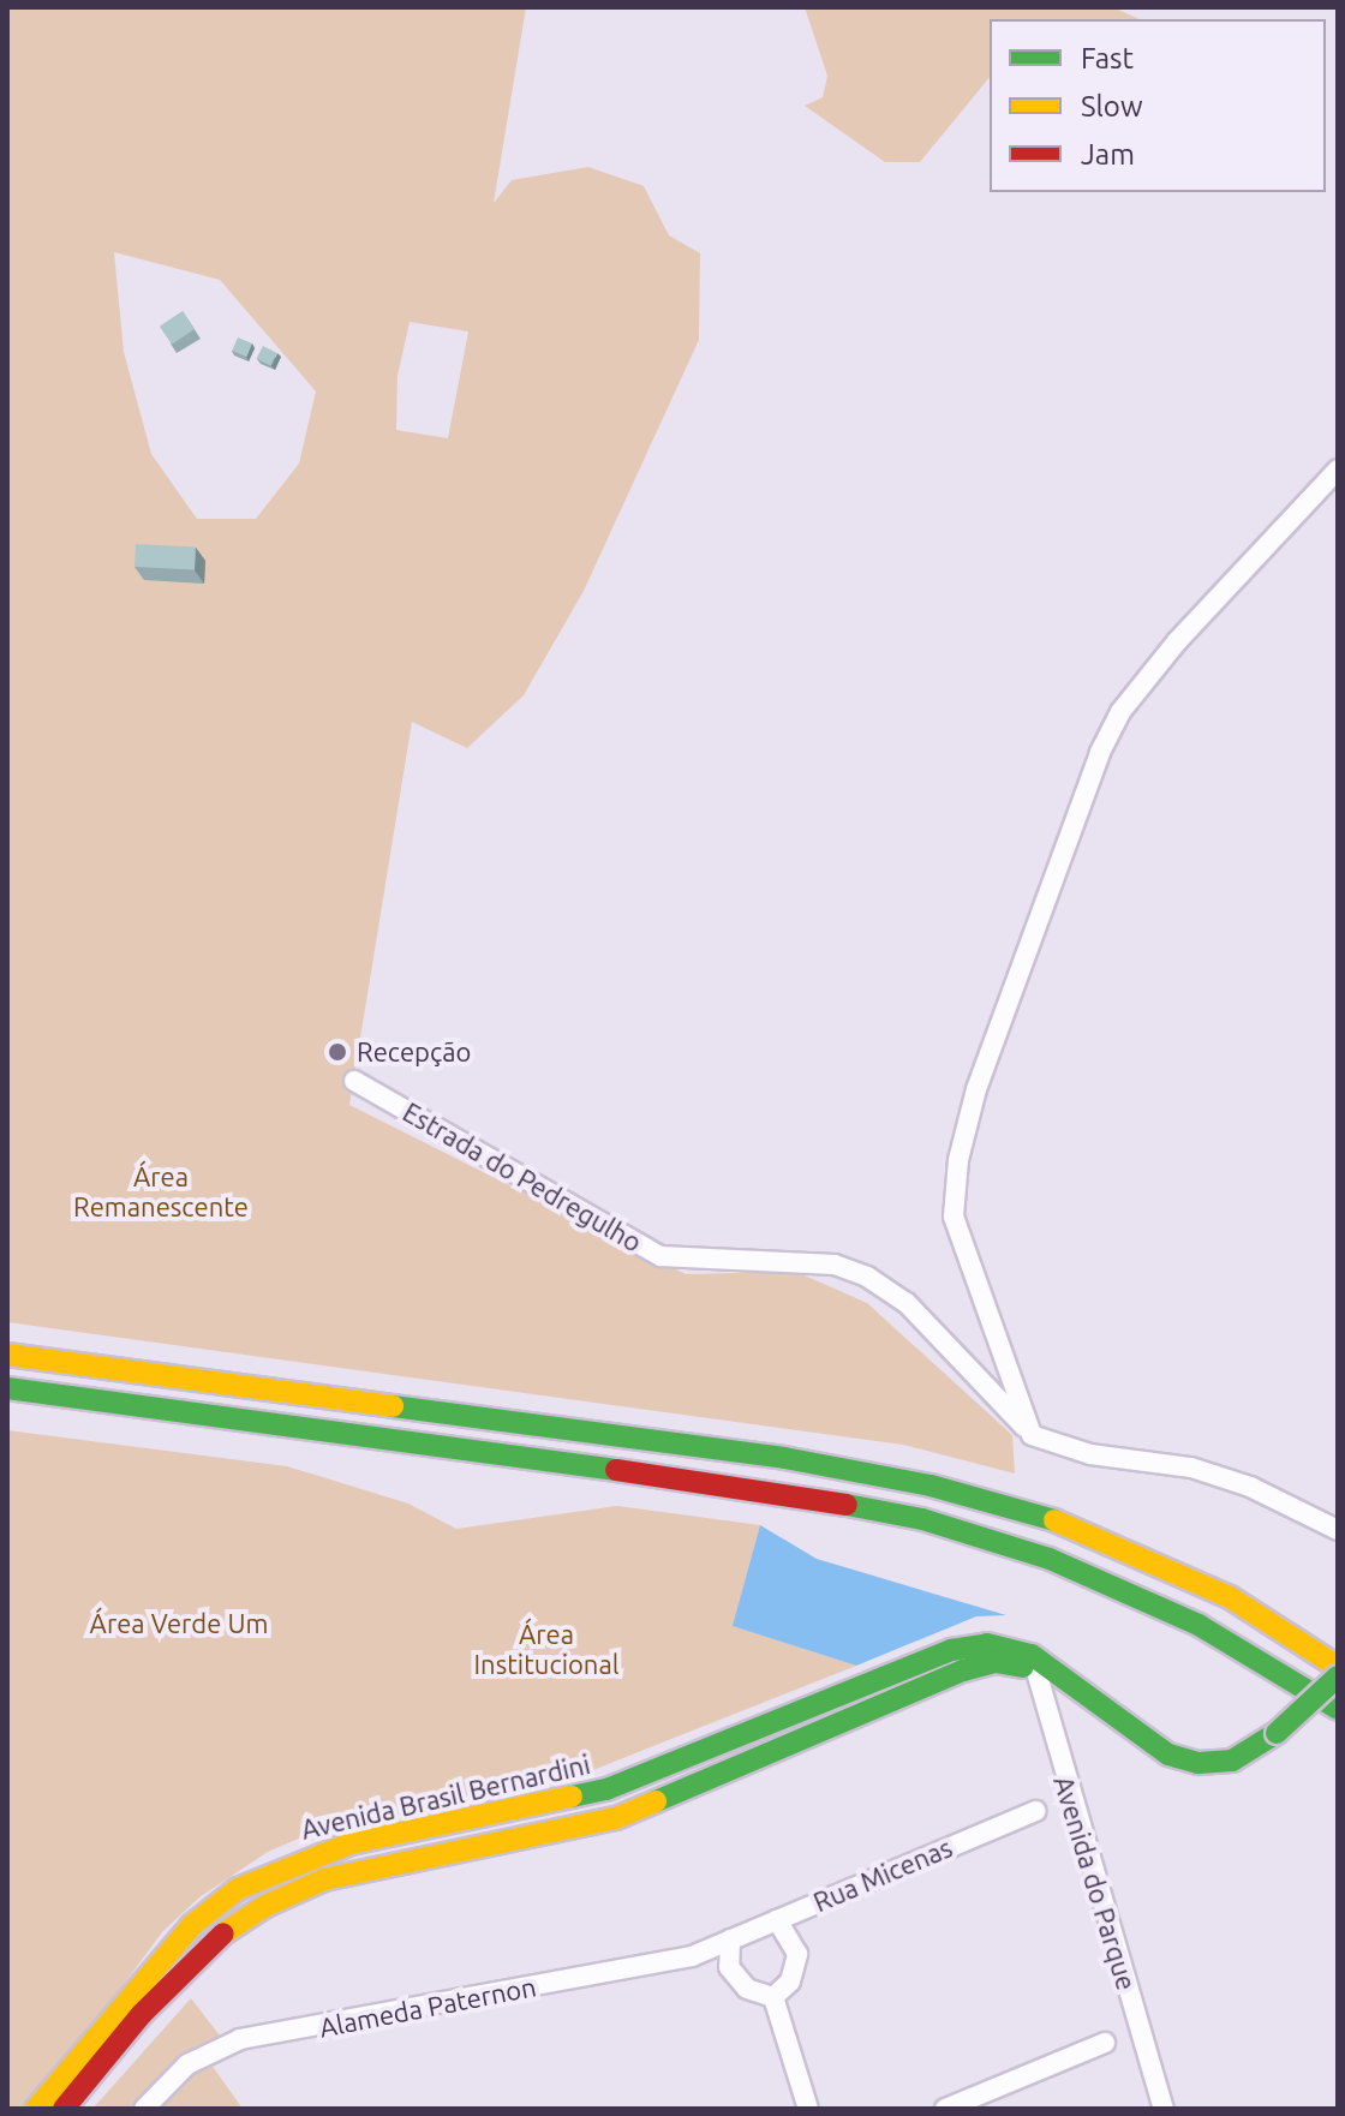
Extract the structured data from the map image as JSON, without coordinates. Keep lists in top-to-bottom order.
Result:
{
  "streets": {
    "main road": ["Avenida Brasil Bernardini"],
    "street": [
      "Estrada do Pedregulho",
      "Rua Micenas",
      "Avenida do Parque",
      "Alameda Paternon"
    ]
  },
  "crossings": [
    ["Avenida Brasil Bernardini", "Avenida do Parque"],
    ["Rua Micenas", "Alameda Paternon"]
  ],
  "parks": ["Área Remanescente", "Área Verde Um", "Área Institucional"],
  "places": ["Recepção"],
  "legend": ["Fast", "Slow", "Jam"]
}
